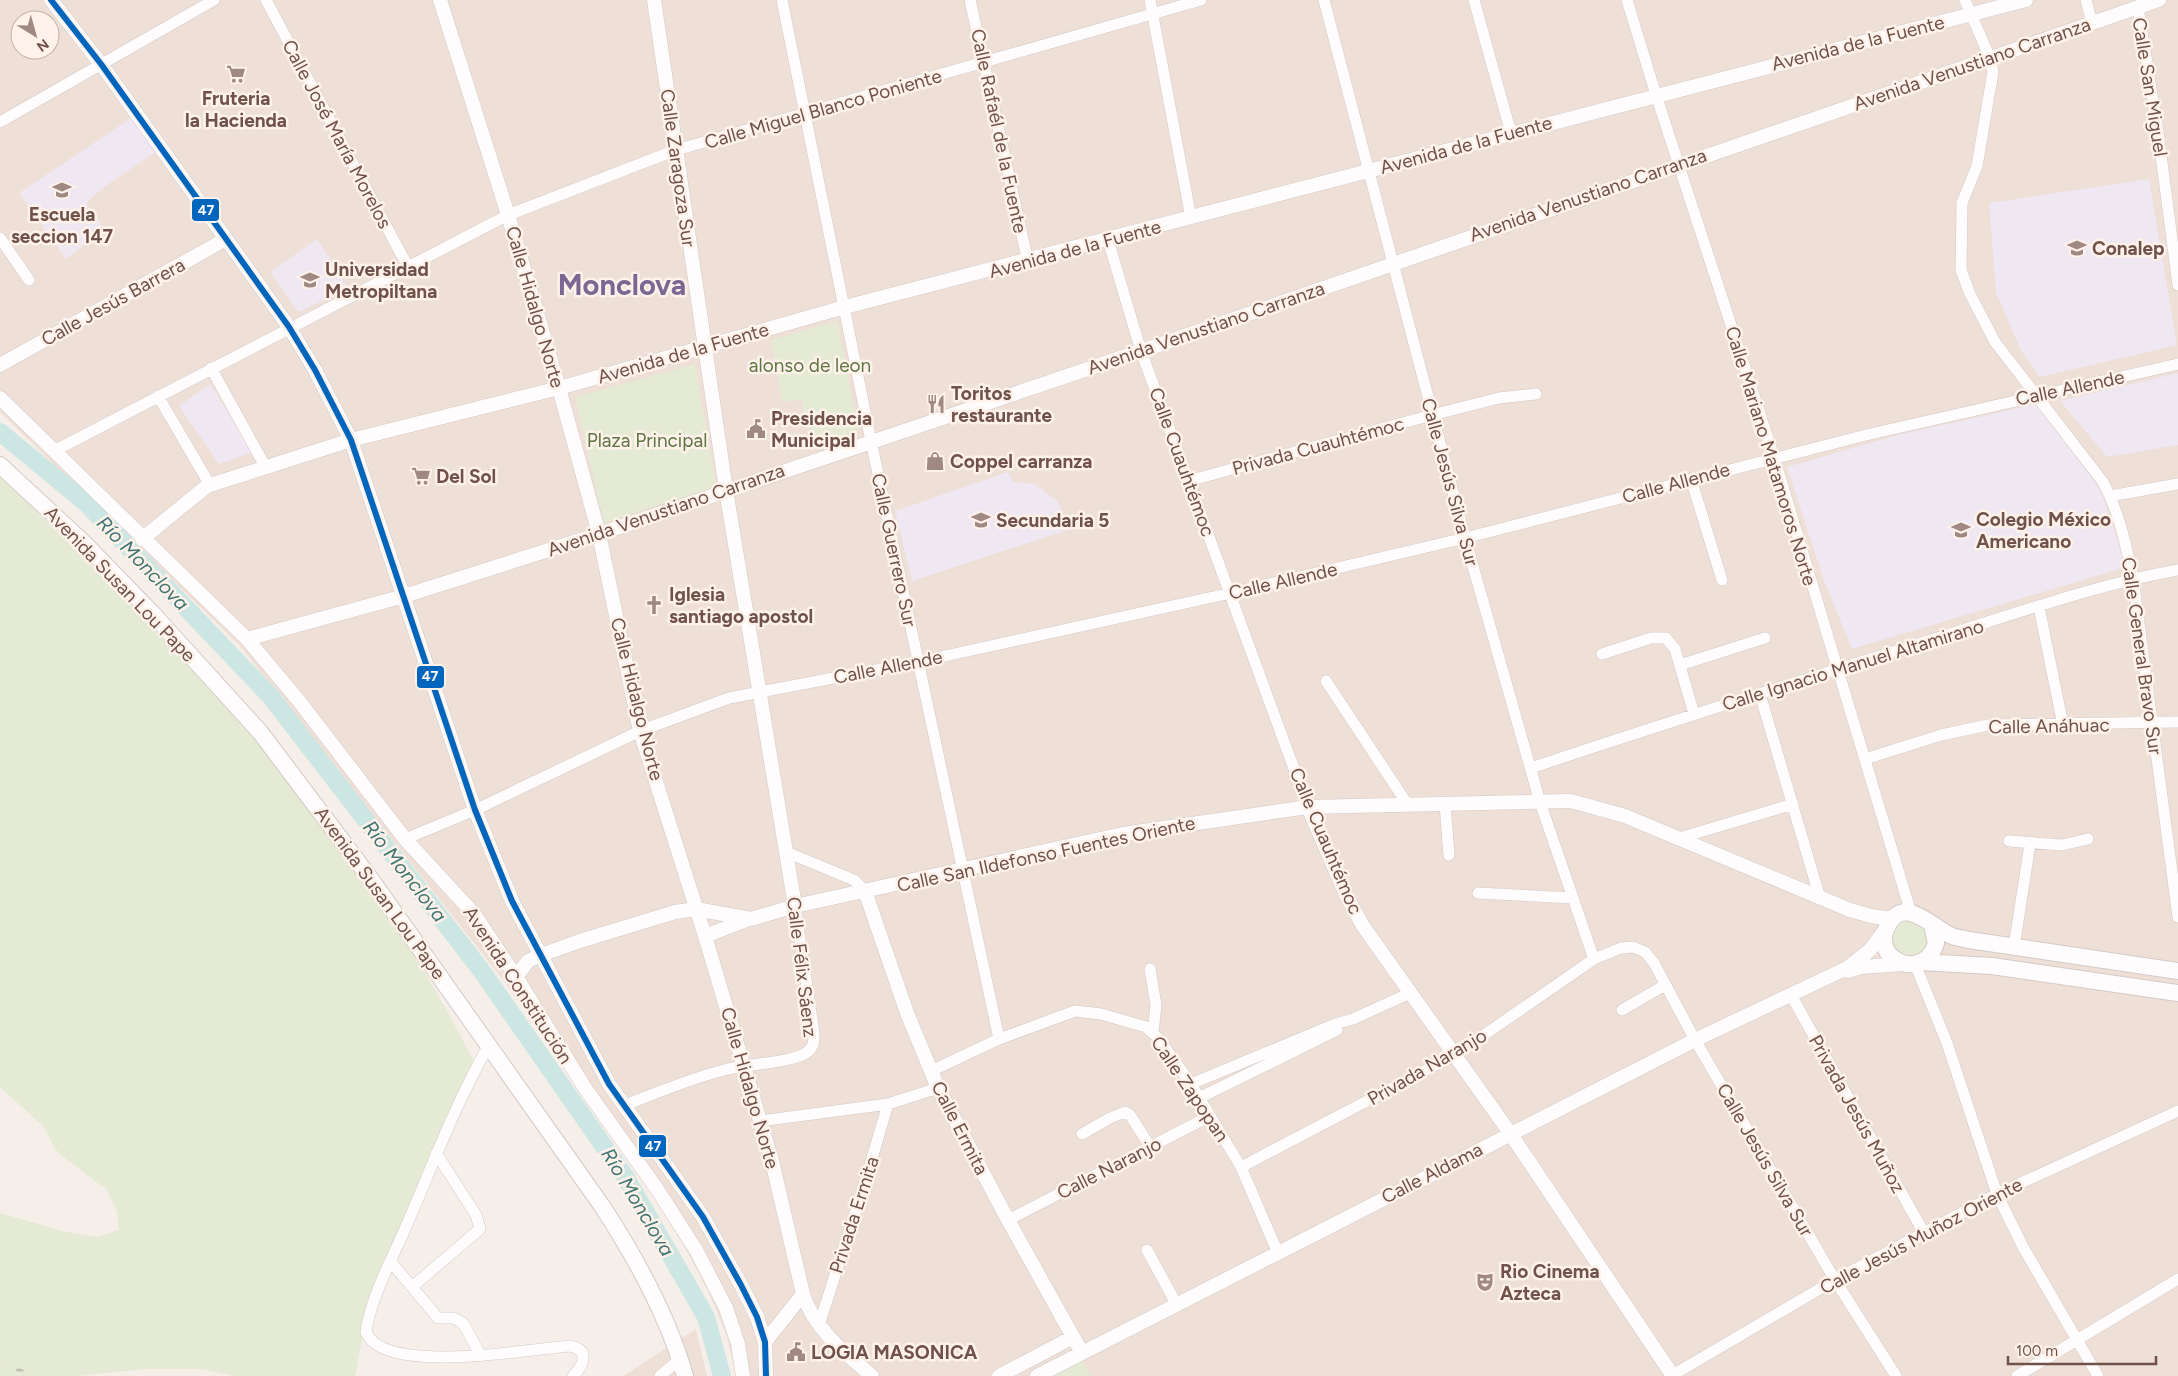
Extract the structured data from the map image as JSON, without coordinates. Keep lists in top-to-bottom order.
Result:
{
  "streets": {
    "main road": ["Avenida Susan Lou Pape"],
    "street": [
      "Avenida de la Fuente",
      "Avenida Venustiano Carranza",
      "Calle San Miguel",
      "Calle Miguel Blanco Poniente",
      "Calle Rafaél de la Fuente",
      "Calle José María Morelos",
      "Calle Zaragoza Sur",
      "Calle Jesús Barrera",
      "Calle Hidalgo Norte",
      "Calle Allende",
      "Privada Cuauhtémoc",
      "Calle Mariano Matamoros Norte",
      "Calle Cuauhtémoc",
      "Calle Jesús Silva Sur",
      "Calle Guerrero Sur",
      "Calle General Bravo Sur",
      "Calle Ignacio Manuel Altamirano",
      "Calle Anáhuac",
      "Calle San Ildefonso Fuentes Oriente",
      "Calle Félix Sáenz",
      "Avenida Constitución",
      "Privada Naranjo",
      "Calle Zapopan",
      "Privada Jesús Muñoz",
      "Calle Ermita",
      "Calle Naranjo",
      "Calle Aldama",
      "Privada Ermita",
      "Calle Jesús Muñoz Oriente"
    ]
  },
  "crossings": [
    ["Avenida de la Fuente", "Calle Rafaél de la Fuente"],
    ["Avenida de la Fuente", "Calle Zaragoza Sur"],
    ["Avenida de la Fuente", "Calle Hidalgo Norte"],
    ["Avenida de la Fuente", "Calle Mariano Matamoros Norte"],
    ["Avenida de la Fuente", "Calle Cuauhtémoc"],
    ["Avenida de la Fuente", "Calle Jesús Silva Sur"],
    ["Avenida de la Fuente", "Calle Guerrero Sur"],
    ["Avenida de la Fuente", "Calle General Bravo Sur"],
    ["Avenida de la Fuente", "Avenida Constitución"],
    ["Avenida Venustiano Carranza", "Calle San Miguel"],
    ["Avenida Venustiano Carranza", "Calle Zaragoza Sur"],
    ["Avenida Venustiano Carranza", "Calle Hidalgo Norte"],
    ["Avenida Venustiano Carranza", "Calle Mariano Matamoros Norte"],
    ["Avenida Venustiano Carranza", "Calle Cuauhtémoc"],
    ["Avenida Venustiano Carranza", "Calle Jesús Silva Sur"],
    ["Avenida Venustiano Carranza", "Calle Guerrero Sur"],
    ["Avenida Venustiano Carranza", "Calle General Bravo Sur"],
    ["Avenida Venustiano Carranza", "Avenida Constitución"],
    ["Calle Miguel Blanco Poniente", "Calle Rafaél de la Fuente"],
    ["Calle Miguel Blanco Poniente", "Calle José María Morelos"],
    ["Calle Miguel Blanco Poniente", "Calle Zaragoza Sur"],
    ["Calle Miguel Blanco Poniente", "Calle Hidalgo Norte"],
    ["Calle Miguel Blanco Poniente", "Calle Guerrero Sur"],
    ["Calle Miguel Blanco Poniente", "Avenida Constitución"],
    ["Calle Zaragoza Sur", "Calle Allende"],
    ["Calle Zaragoza Sur", "Calle Félix Sáenz"],
    ["Calle Hidalgo Norte", "Calle Allende"],
    ["Calle Hidalgo Norte", "Calle San Ildefonso Fuentes Oriente"],
    ["Calle Hidalgo Norte", "Calle Félix Sáenz"],
    ["Calle Hidalgo Norte", "Privada Ermita"],
    ["Calle Allende", "Calle Mariano Matamoros Norte"],
    ["Calle Allende", "Calle Cuauhtémoc"],
    ["Calle Allende", "Calle Jesús Silva Sur"],
    ["Calle Allende", "Calle Guerrero Sur"],
    ["Calle Allende", "Calle General Bravo Sur"],
    ["Calle Allende", "Calle Félix Sáenz"],
    ["Calle Allende", "Avenida Constitución"],
    ["Privada Cuauhtémoc", "Calle Cuauhtémoc"],
    ["Privada Cuauhtémoc", "Calle Jesús Silva Sur"],
    ["Calle Mariano Matamoros Norte", "Calle Ignacio Manuel Altamirano"],
    ["Calle Mariano Matamoros Norte", "Calle Anáhuac"],
    ["Calle Mariano Matamoros Norte", "Calle San Ildefonso Fuentes Oriente"],
    ["Calle Mariano Matamoros Norte", "Calle Aldama"],
    ["Calle Cuauhtémoc", "Calle San Ildefonso Fuentes Oriente"],
    ["Calle Cuauhtémoc", "Privada Naranjo"],
    ["Calle Cuauhtémoc", "Calle Aldama"],
    ["Calle Cuauhtémoc", "Calle Jesús Muñoz Oriente"],
    ["Calle Jesús Silva Sur", "Calle Ignacio Manuel Altamirano"],
    ["Calle Jesús Silva Sur", "Calle San Ildefonso Fuentes Oriente"],
    ["Calle Jesús Silva Sur", "Privada Naranjo"],
    ["Calle Jesús Silva Sur", "Calle Aldama"],
    ["Calle Jesús Silva Sur", "Calle Jesús Muñoz Oriente"],
    ["Calle Guerrero Sur", "Calle San Ildefonso Fuentes Oriente"],
    ["Calle Guerrero Sur", "Calle Zapopan"],
    ["Calle General Bravo Sur", "Calle Ignacio Manuel Altamirano"],
    ["Calle General Bravo Sur", "Calle Anáhuac"],
    ["Calle San Ildefonso Fuentes Oriente", "Calle Félix Sáenz"],
    ["Calle San Ildefonso Fuentes Oriente", "Avenida Constitución"],
    ["Calle San Ildefonso Fuentes Oriente", "Calle Ermita"],
    ["Calle San Ildefonso Fuentes Oriente", "Calle Aldama"],
    ["Privada Naranjo", "Calle Zapopan"],
    ["Calle Zapopan", "Calle Ermita"],
    ["Calle Zapopan", "Calle Naranjo"],
    ["Calle Zapopan", "Calle Aldama"],
    ["Privada Jesús Muñoz", "Calle Aldama"],
    ["Privada Jesús Muñoz", "Calle Jesús Muñoz Oriente"],
    ["Calle Ermita", "Calle Naranjo"],
    ["Calle Ermita", "Calle Aldama"]
  ],
  "districts": ["Monclova"],
  "water": ["Río Monclova"],
  "parks": ["alonso de leon", "Plaza Principal"],
  "places": {
    "supermarket": ["Fruteria la Hacienda", "Del Sol"],
    "school or university": [
      "Escuela seccion 147",
      "Conalep",
      "Universidad Metropiltana",
      "Secundaria 5",
      "Colegio México Americano"
    ],
    "restaurant": ["Toritos restaurante"],
    "public building": ["Presidencia Municipal", "LOGIA MASONICA"],
    "shop": ["Coppel carranza"],
    "church": ["Iglesia santiago apostol"],
    "theatre": ["Rio Cinema Azteca"]
  },
  "lines": ["transit line 47"],
  "scale_bar": "100 m",
  "north": "bottom right"
}
